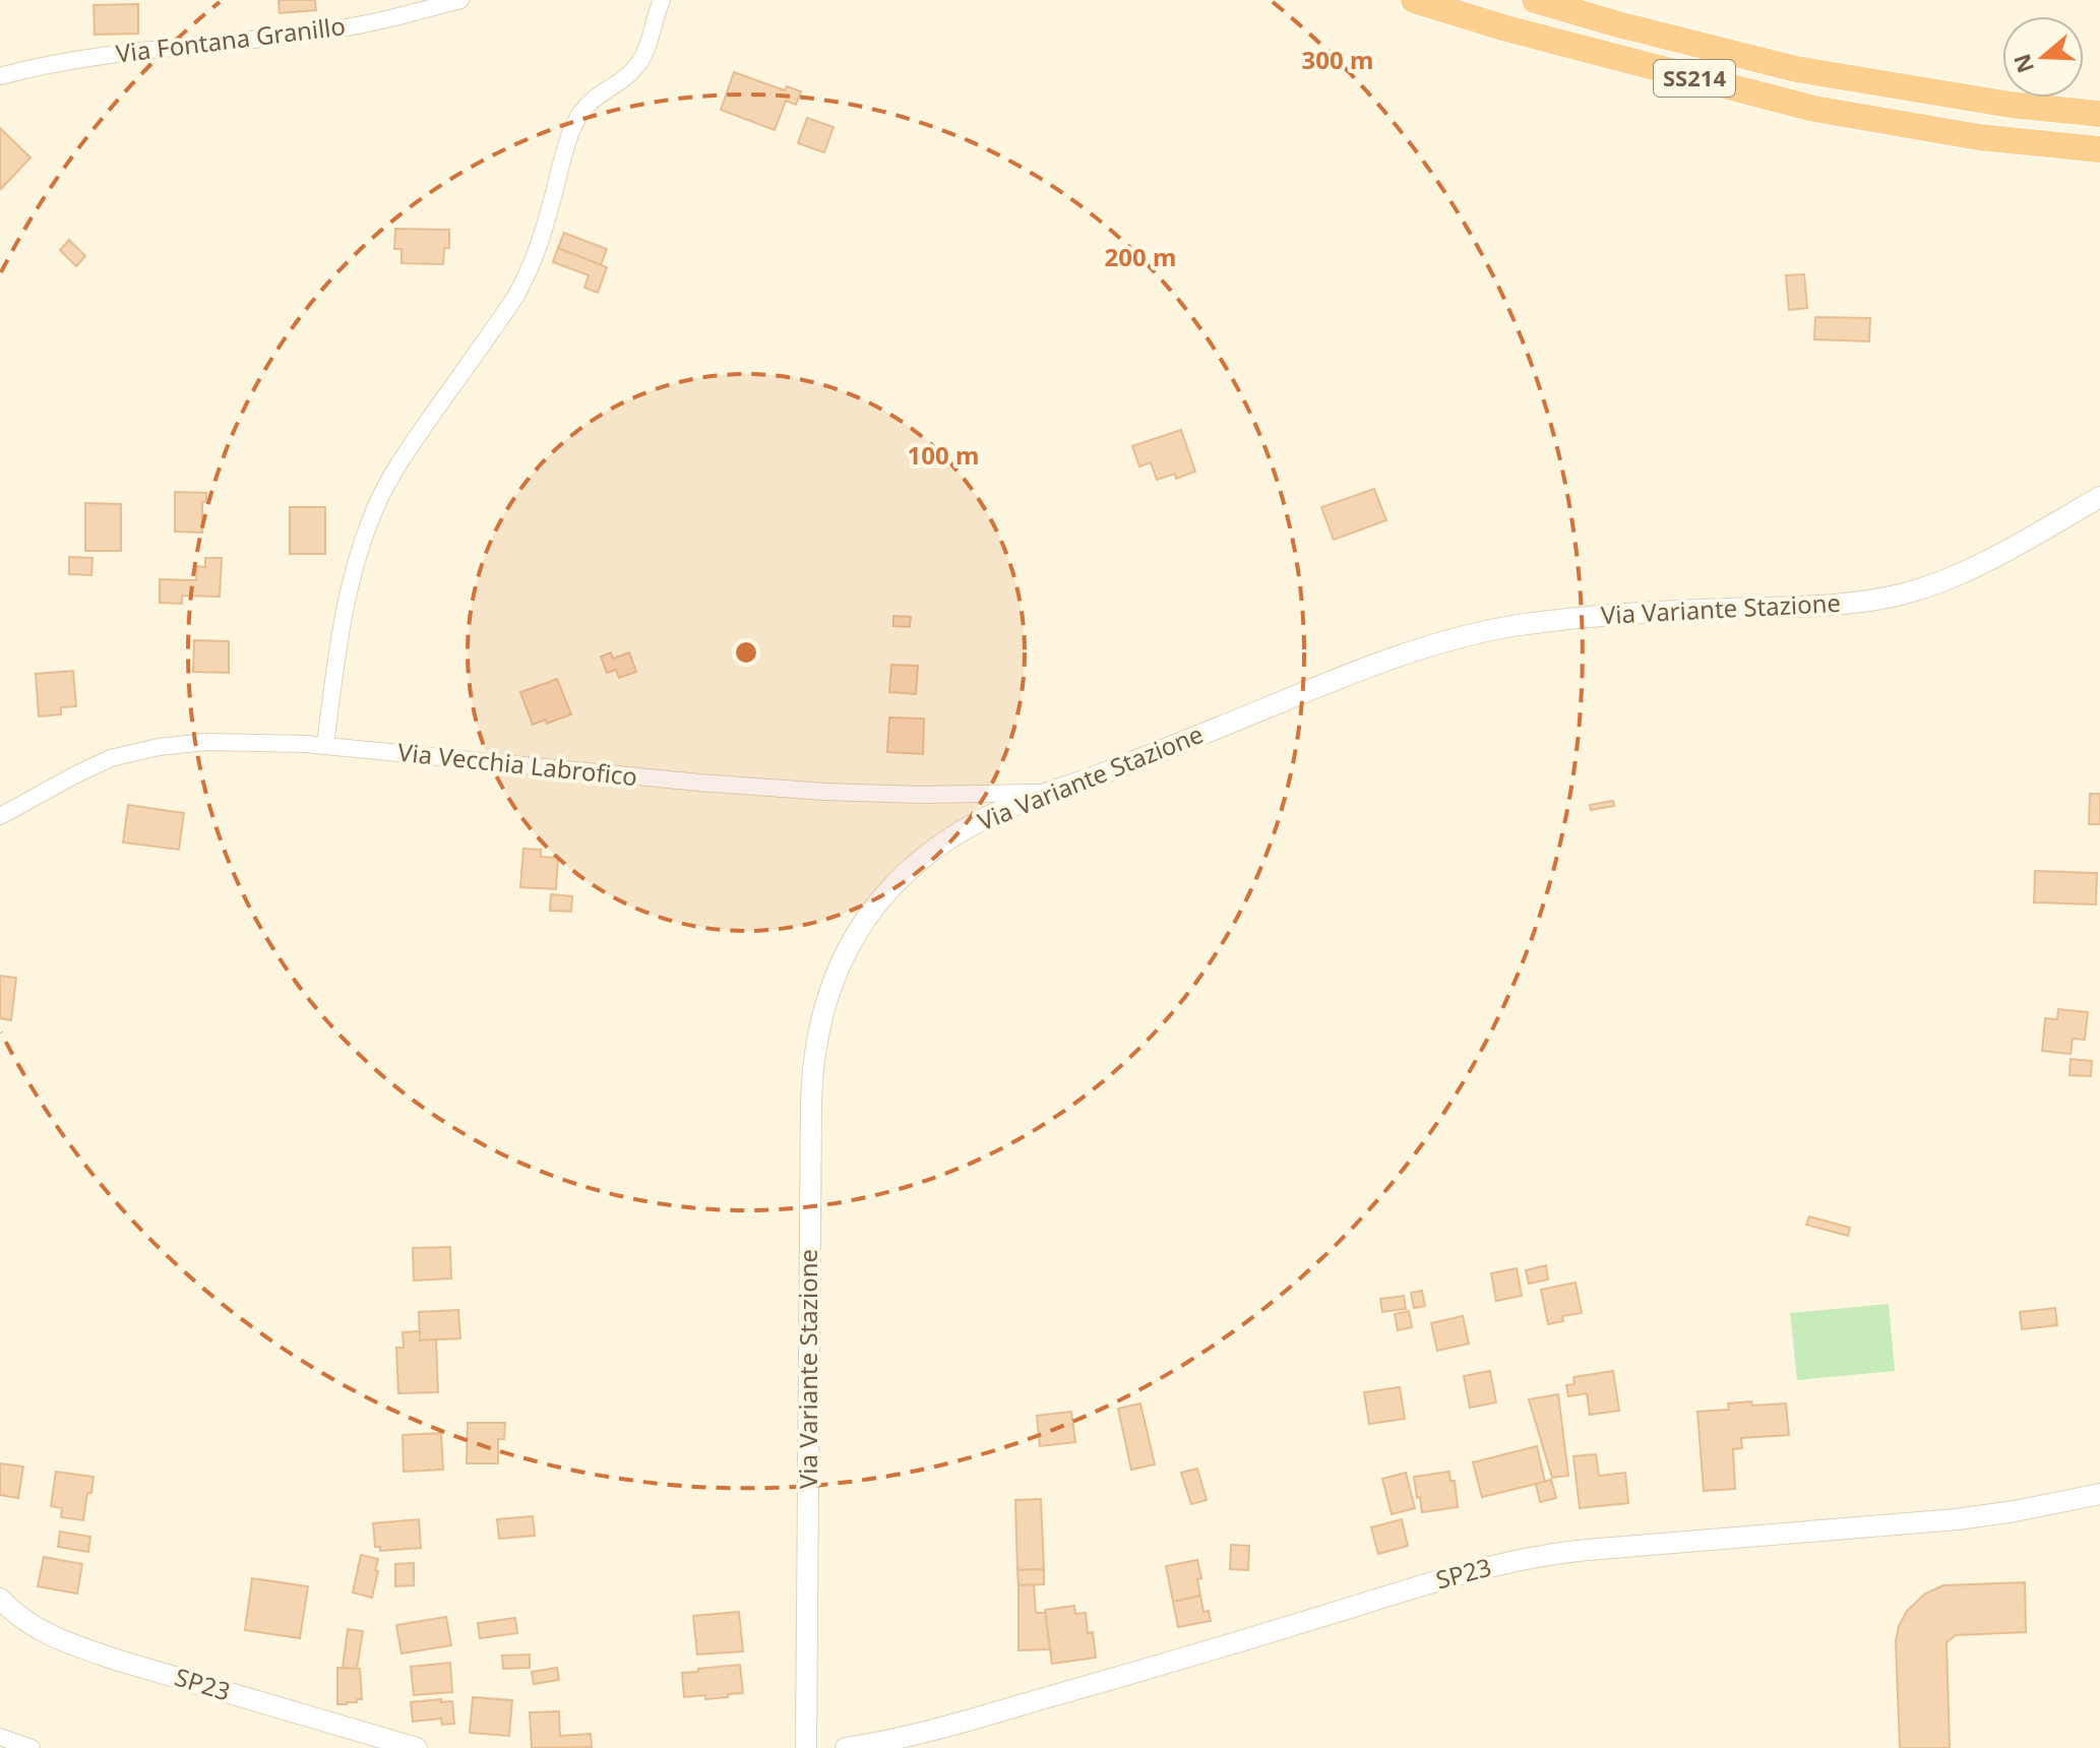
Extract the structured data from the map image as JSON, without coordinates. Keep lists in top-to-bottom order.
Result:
{
  "streets": {
    "highway": ["SS214"],
    "street": [
      "Via Fontana Granillo",
      "Via Variante Stazione",
      "Via Vecchia Labrofico",
      "SP23"
    ]
  },
  "crossings": [
    ["Via Variante Stazione", "Via Vecchia Labrofico"]
  ],
  "north": "left",
  "rings": ["300 m", "200 m", "100 m"]
}
